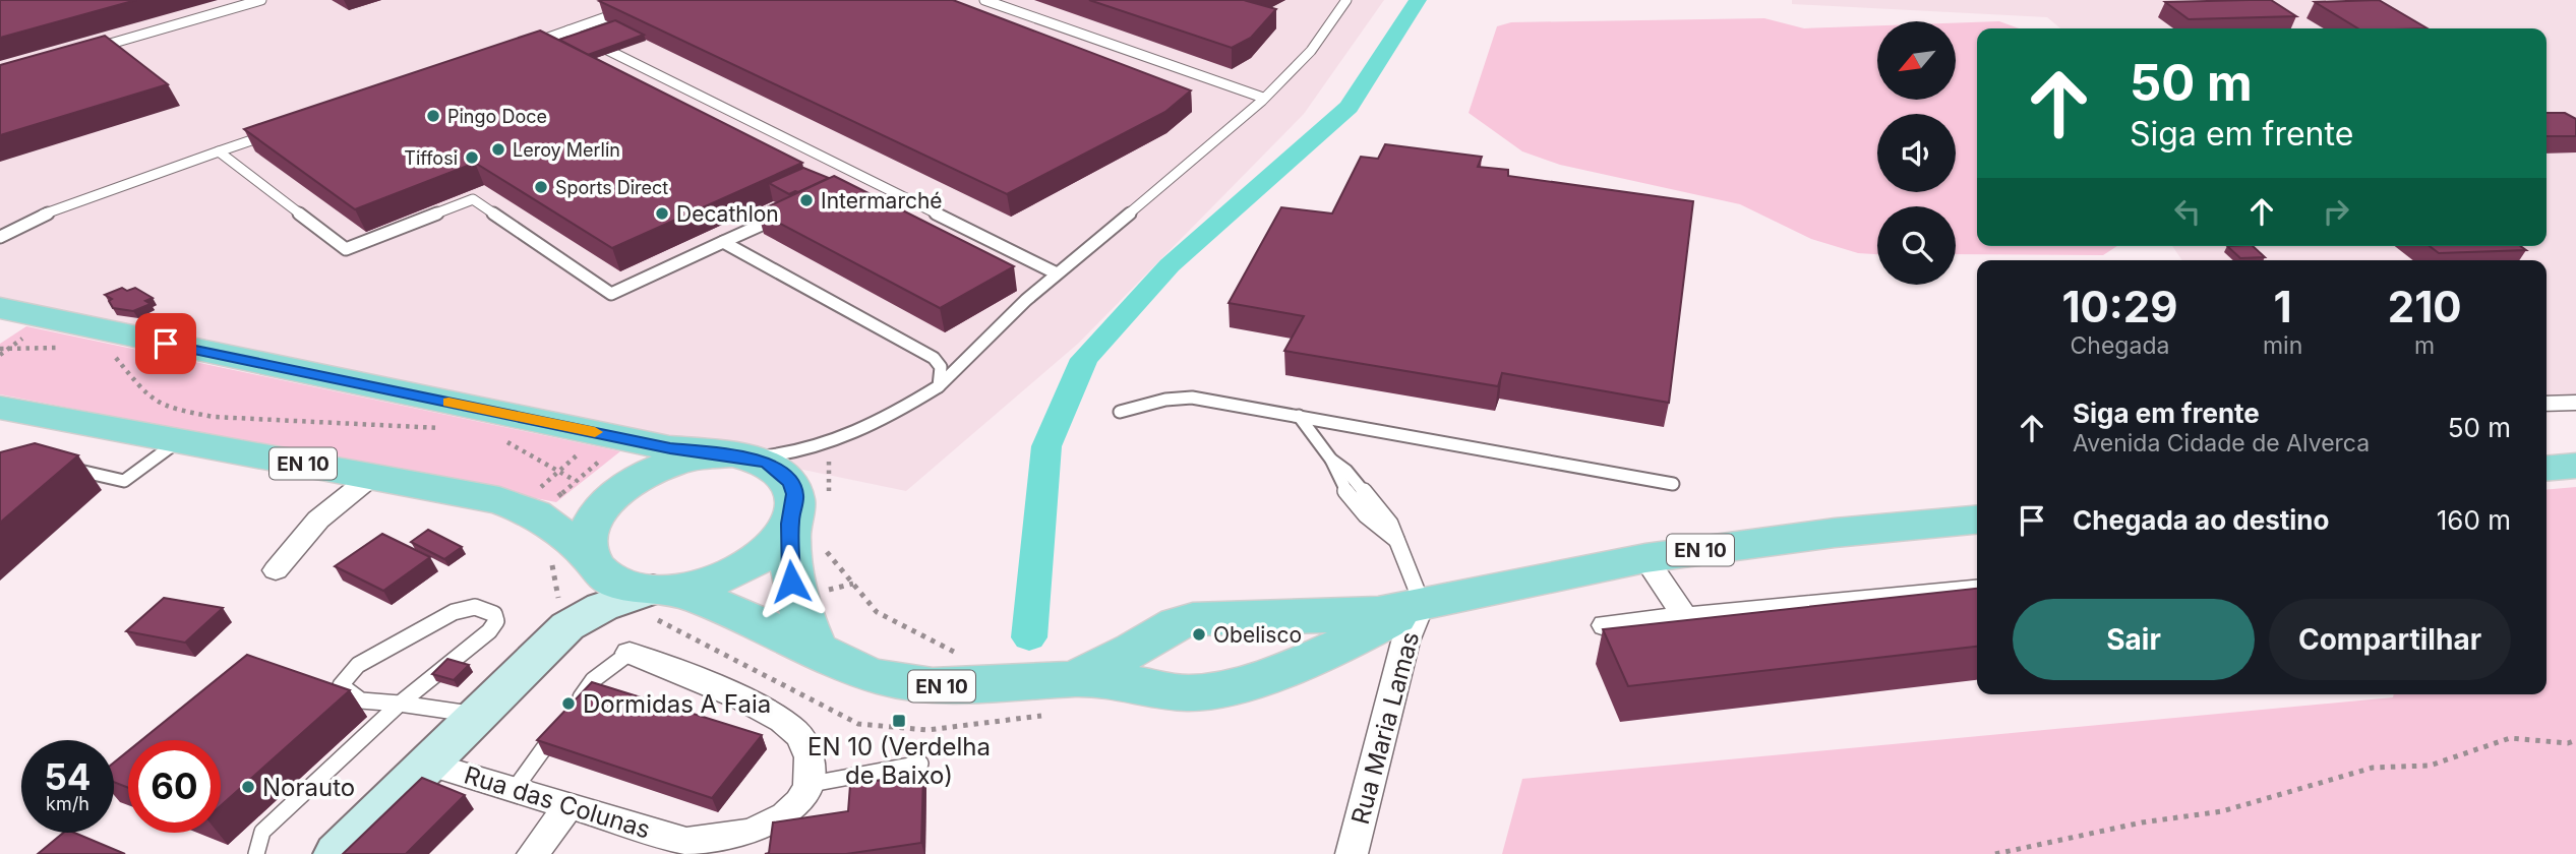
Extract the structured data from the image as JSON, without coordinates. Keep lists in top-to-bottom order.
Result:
{
  "streets": {
    "main road": ["EN 10"],
    "street": ["Rua Maria Lamas", "Rua das Colunas"]
  },
  "crossings": [
    ["EN 10", "Rua Maria Lamas"]
  ],
  "places": {
    "other": [
      "Pingo Doce",
      "Leroy Merlin",
      "Tiffosi",
      "Sports Direct",
      "Intermarché",
      "Decathlon",
      "Obelisco",
      "Dormidas A Faia",
      "Norauto"
    ],
    "transit": ["EN 10 (Verdelha de Baixo)"]
  },
  "north": "bottom left",
  "page": {
    "turn": ["50 m", "Siga em frente"],
    "eta": [
      "10:29",
      "Chegada",
      "1",
      "min",
      "210",
      "m"
    ],
    "list": [
      {
        "name": "Siga em frente",
        "note": "Avenida Cidade de Alverca",
        "value": "50 m"
      },
      {
        "name": "Chegada ao destino",
        "value": "160 m"
      }
    ],
    "buttons": ["Sair", "Compartilhar"],
    "speed": "54 km/h",
    "limit": "60"
  }
}
